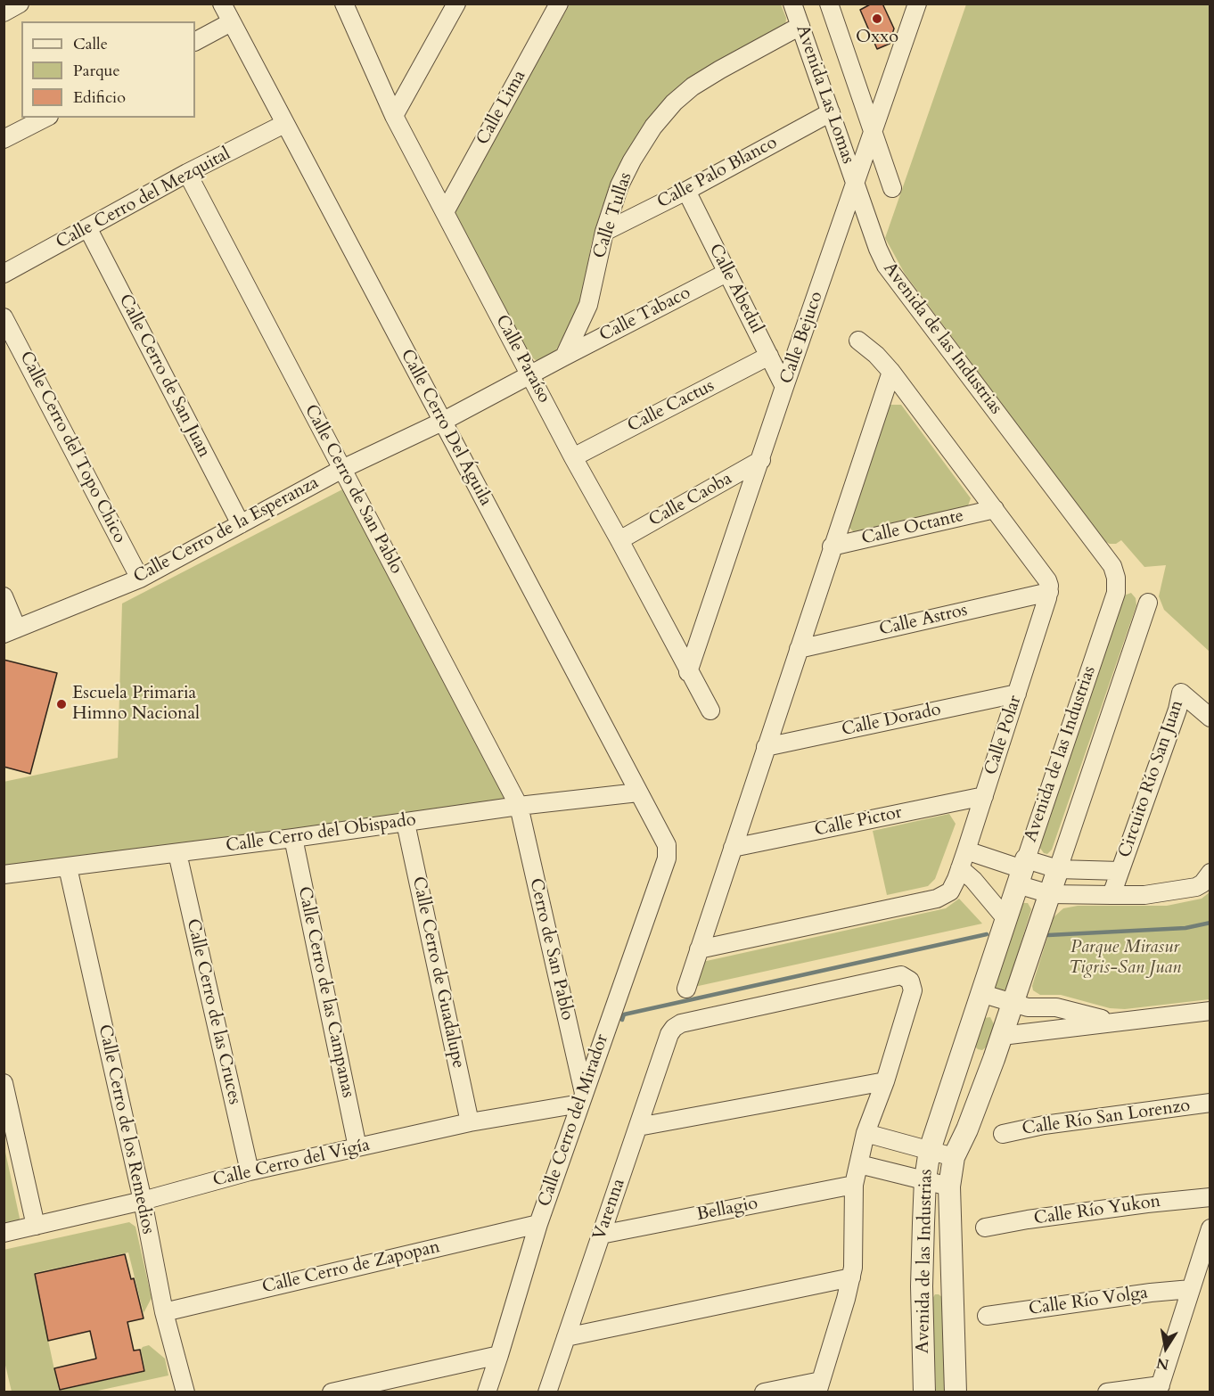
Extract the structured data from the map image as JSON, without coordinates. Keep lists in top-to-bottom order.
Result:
{
  "streets": {
    "street": [
      "Avenida Las Lomas",
      "Calle Lima",
      "Calle Palo Blanco",
      "Calle Cerro del Mezquital",
      "Calle Tullas",
      "Calle Abedul",
      "Calle Tabaco",
      "Calle Bejuco",
      "Avenida de las Industrias",
      "Calle Paraíso",
      "Calle Cerro de San Juan",
      "Calle Cactus",
      "Calle Cerro Del Águila",
      "Calle Cerro del Topo Chico",
      "Calle Cerro de San Pablo",
      "Calle Caoba",
      "Calle Octante",
      "Calle Cerro de la Esperanza",
      "Calle Astros",
      "Calle Dorado",
      "Calle Polar",
      "Circuito Río San Juan",
      "Calle Pictor",
      "Calle Cerro del Obispado",
      "Cerro de San Pablo",
      "Calle Cerro de Guadalupe",
      "Calle Cerro de las Campanas",
      "Calle Cerro de las Cruces",
      "Calle Río San Lorenzo",
      "Calle Cerro del Mirador",
      "Calle Cerro de los Remedios",
      "Calle Cerro del Vigía",
      "Varenna",
      "Bellagio",
      "Calle Río Yukon",
      "Calle Cerro de Zapopan",
      "Calle Río Volga"
    ]
  },
  "crossings": [
    ["Avenida Las Lomas", "Calle Palo Blanco"],
    ["Avenida Las Lomas", "Calle Tullas"],
    ["Avenida Las Lomas", "Calle Bejuco"],
    ["Avenida Las Lomas", "Avenida de las Industrias"],
    ["Calle Lima", "Calle Paraíso"],
    ["Calle Palo Blanco", "Calle Tullas"],
    ["Calle Palo Blanco", "Calle Abedul"],
    ["Calle Cerro del Mezquital", "Calle Cerro de San Juan"],
    ["Calle Cerro del Mezquital", "Calle Cerro Del Águila"],
    ["Calle Cerro del Mezquital", "Calle Cerro de San Pablo"],
    ["Calle Tullas", "Calle Tabaco"],
    ["Calle Abedul", "Calle Tabaco"],
    ["Calle Abedul", "Calle Bejuco"],
    ["Calle Abedul", "Calle Cactus"],
    ["Calle Tabaco", "Calle Paraíso"],
    ["Calle Tabaco", "Calle Cerro de la Esperanza"],
    ["Calle Bejuco", "Avenida de las Industrias"],
    ["Calle Bejuco", "Calle Paraíso"],
    ["Calle Bejuco", "Calle Caoba"],
    ["Avenida de las Industrias", "Circuito Río San Juan"],
    ["Calle Paraíso", "Calle Cactus"],
    ["Calle Paraíso", "Calle Caoba"],
    ["Calle Paraíso", "Calle Cerro de la Esperanza"],
    ["Calle Cerro de San Juan", "Calle Cerro de la Esperanza"],
    ["Calle Cerro Del Águila", "Calle Cerro de la Esperanza"],
    ["Calle Cerro Del Águila", "Calle Cerro del Obispado"],
    ["Calle Cerro Del Águila", "Calle Cerro del Mirador"],
    ["Calle Cerro del Topo Chico", "Calle Cerro de la Esperanza"],
    ["Calle Cerro de San Pablo", "Calle Cerro de la Esperanza"],
    ["Calle Cerro de San Pablo", "Calle Cerro del Obispado"],
    ["Calle Cerro de San Pablo", "Cerro de San Pablo"],
    ["Calle Astros", "Calle Polar"],
    ["Calle Dorado", "Calle Polar"],
    ["Calle Polar", "Calle Pictor"],
    ["Calle Cerro del Obispado", "Cerro de San Pablo"],
    ["Calle Cerro del Obispado", "Calle Cerro de Guadalupe"],
    ["Calle Cerro del Obispado", "Calle Cerro de las Campanas"],
    ["Calle Cerro del Obispado", "Calle Cerro de las Cruces"],
    ["Calle Cerro del Obispado", "Calle Cerro de los Remedios"],
    ["Cerro de San Pablo", "Calle Cerro del Mirador"],
    ["Cerro de San Pablo", "Calle Cerro del Vigía"],
    ["Calle Cerro de Guadalupe", "Calle Cerro del Vigía"],
    ["Calle Cerro de las Campanas", "Calle Cerro del Vigía"],
    ["Calle Cerro de las Cruces", "Calle Cerro del Vigía"],
    ["Calle Cerro del Mirador", "Calle Cerro del Vigía"],
    ["Calle Cerro del Mirador", "Calle Cerro de Zapopan"],
    ["Calle Cerro de los Remedios", "Calle Cerro del Vigía"],
    ["Calle Cerro de los Remedios", "Calle Cerro de Zapopan"],
    ["Varenna", "Bellagio"]
  ],
  "parks": ["Parque Mirasur Tigris-San Juan"],
  "places": ["Oxxo", "Escuela Primaria Himno Nacional"],
  "legend": ["Calle", "Parque", "Edificio"],
  "north": "bottom"
}
